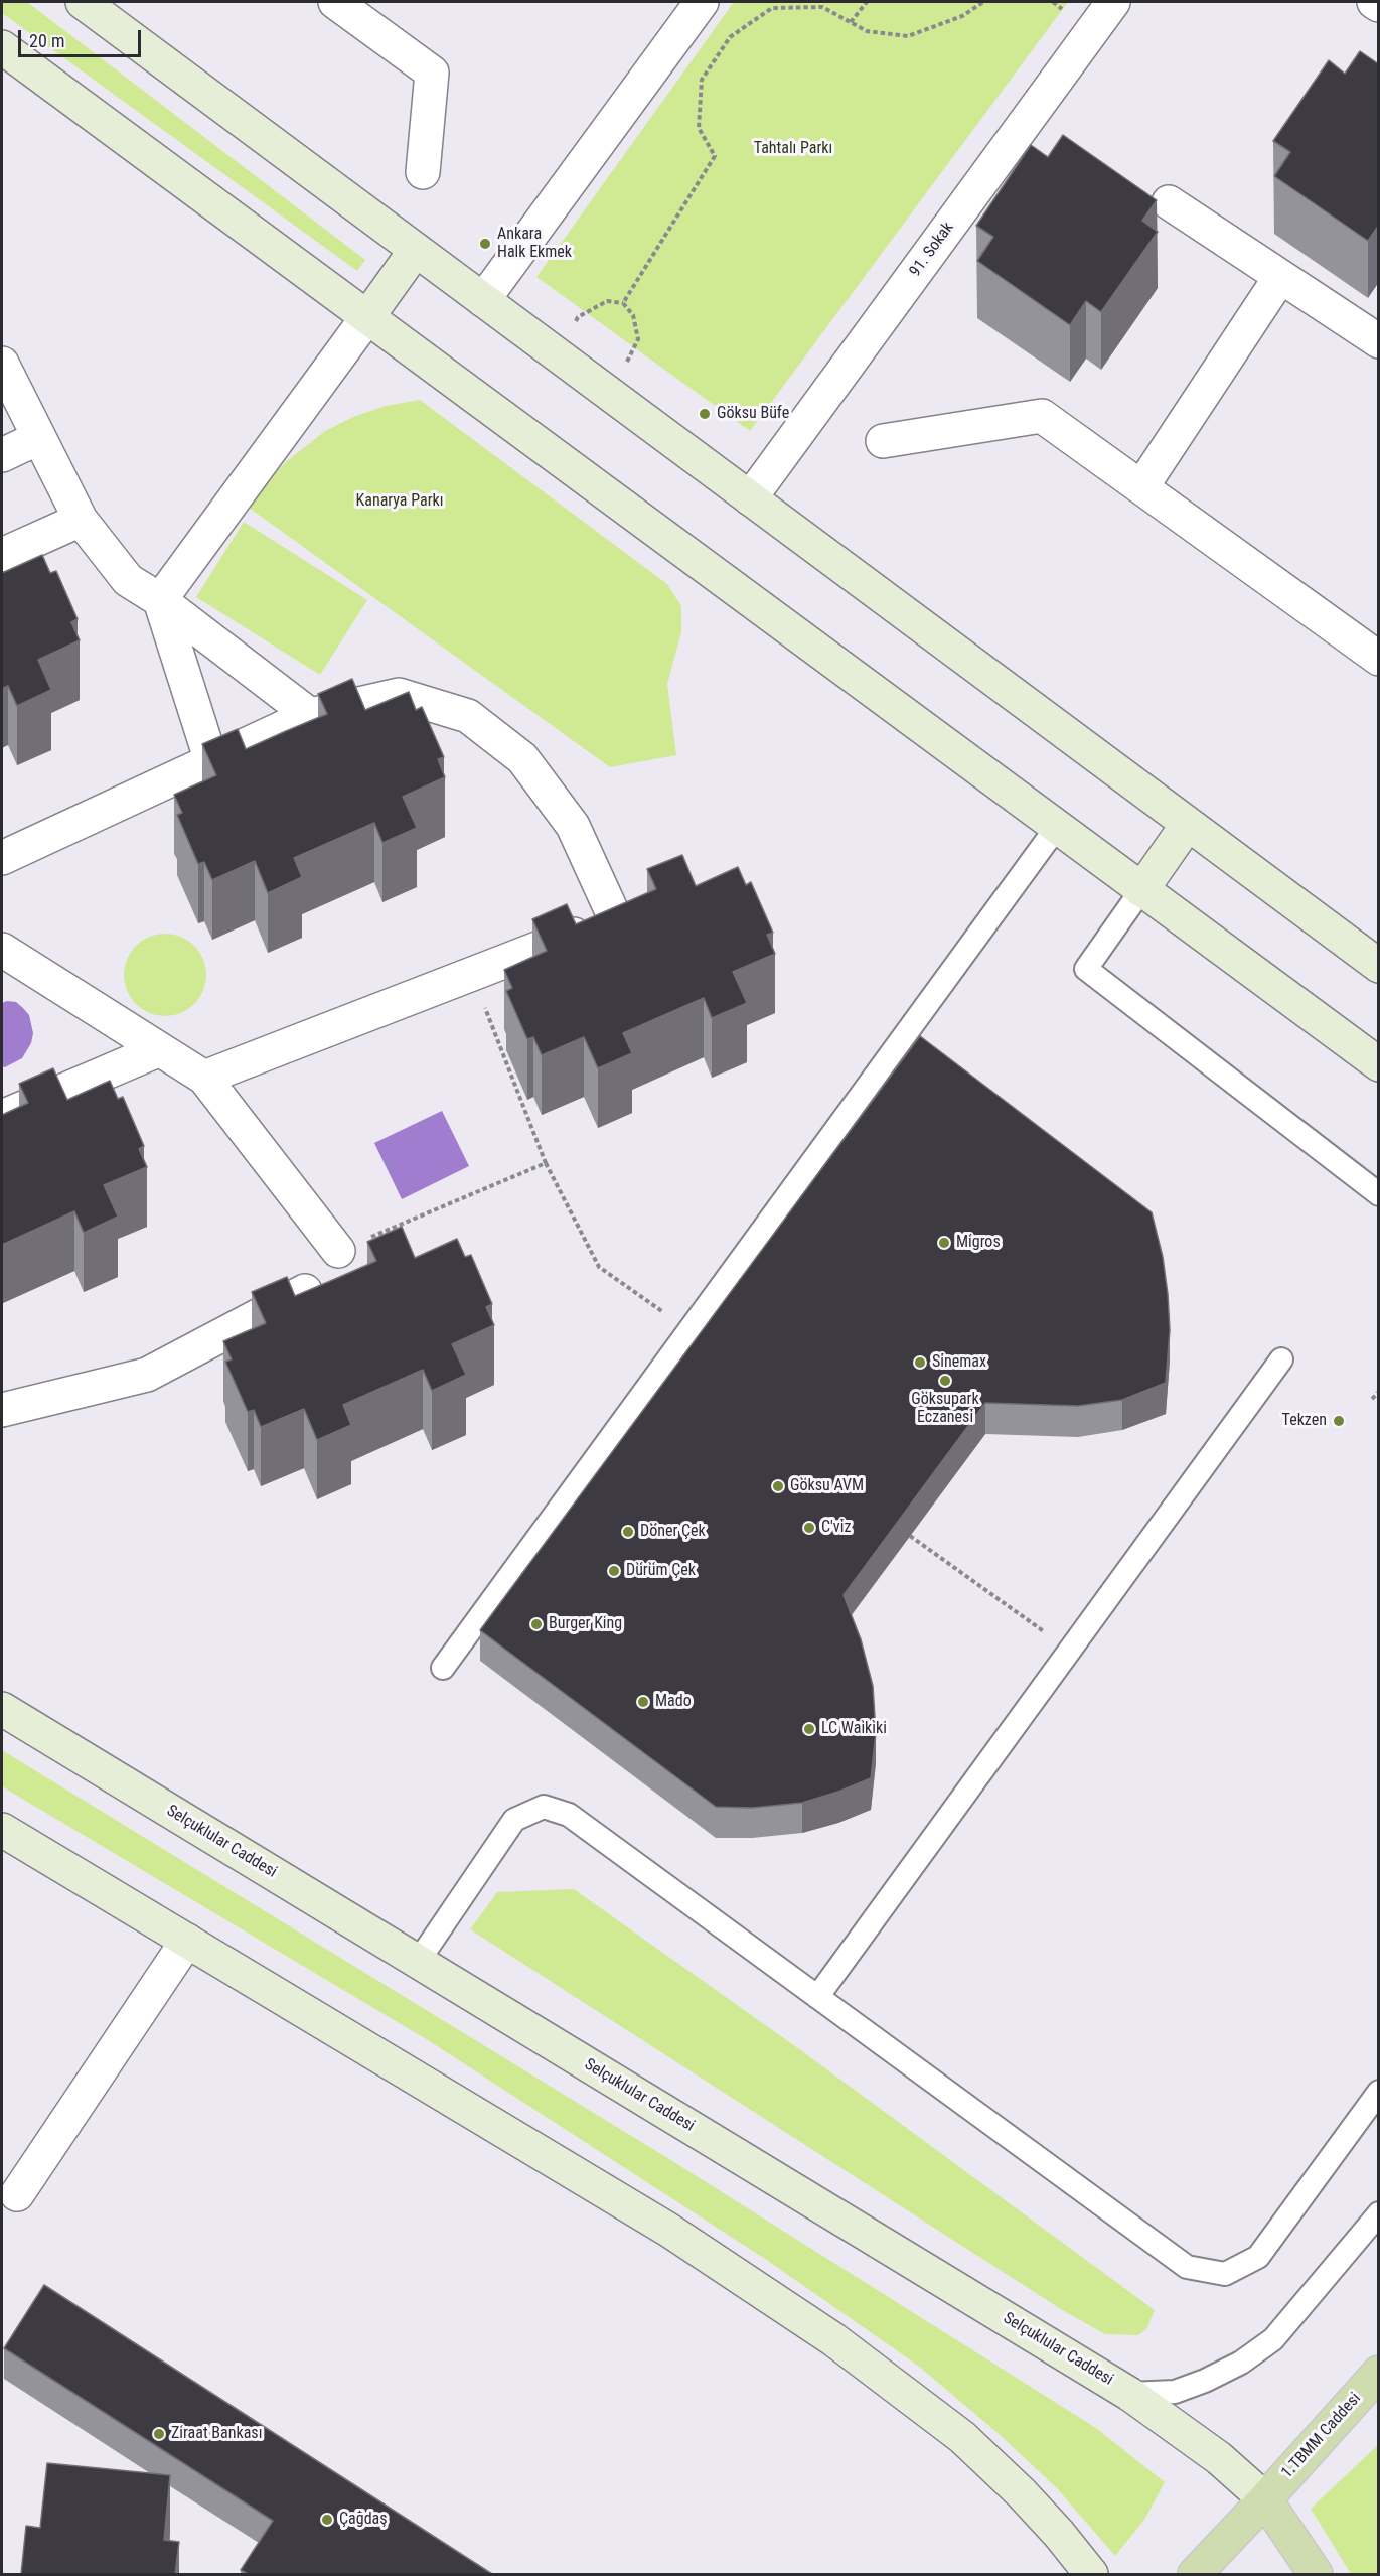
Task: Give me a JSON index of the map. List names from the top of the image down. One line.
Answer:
{"streets":{"main road":["1.TBMM Caddesi"],"street":["91. Sokak","Selçuklular Caddesi"]},"crossings":[["Selçuklular Caddesi","1.TBMM Caddesi"]],"parks":["Tahtalı Parkı","Kanarya Parkı"],"places":["Ankara Halk Ekmek","Göksu Büfe","Migros","Sinemax","Göksupark Eczanesi","Tekzen","Göksu AVM","C'viz","Döner Çek","Dürüm Çek","Burger King","Mado","LC Waikiki","Ziraat Bankası","Çağdaş"],"scale_bar":"20 m"}
